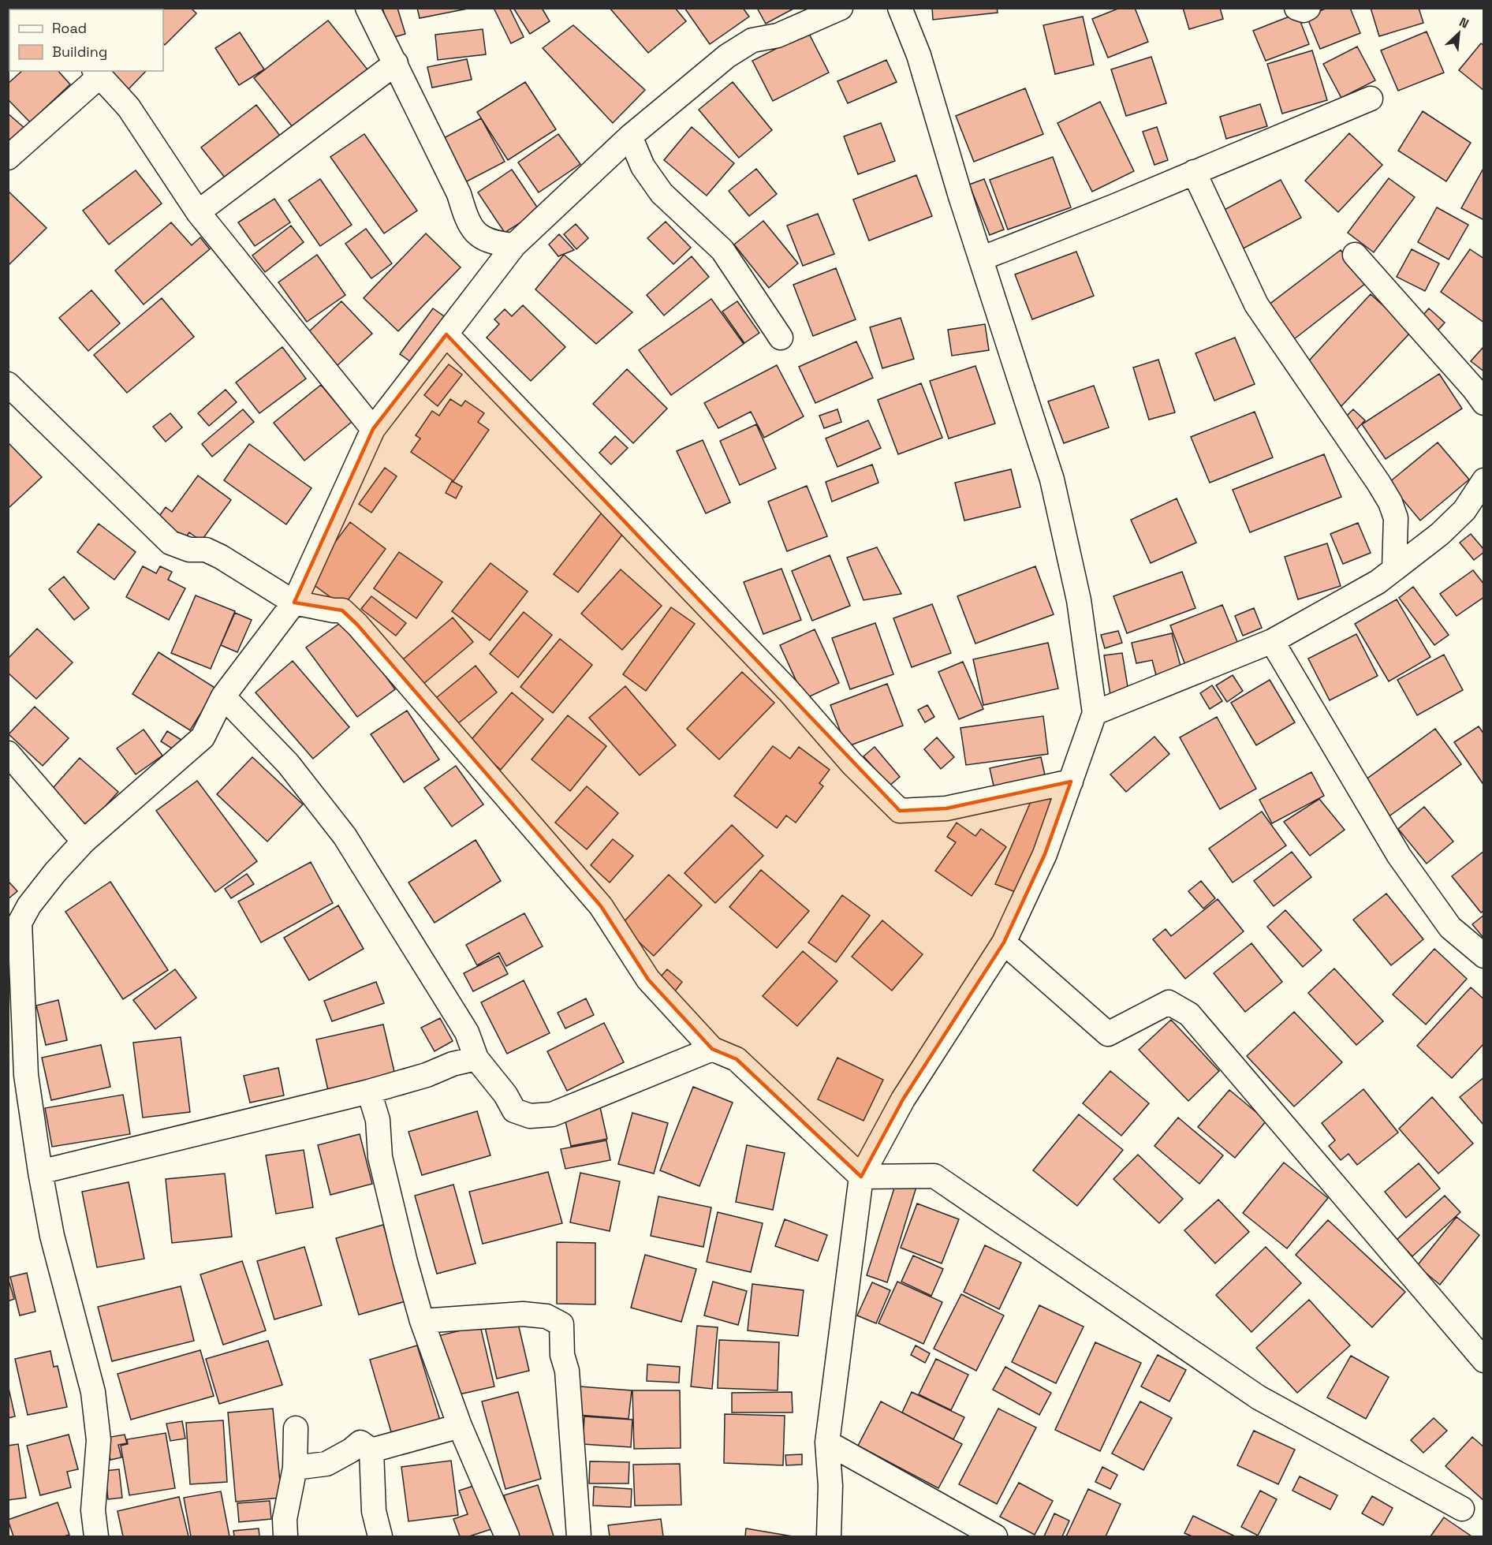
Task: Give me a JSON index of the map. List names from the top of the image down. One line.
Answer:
{"legend":["Road","Building"],"north":"top right"}
